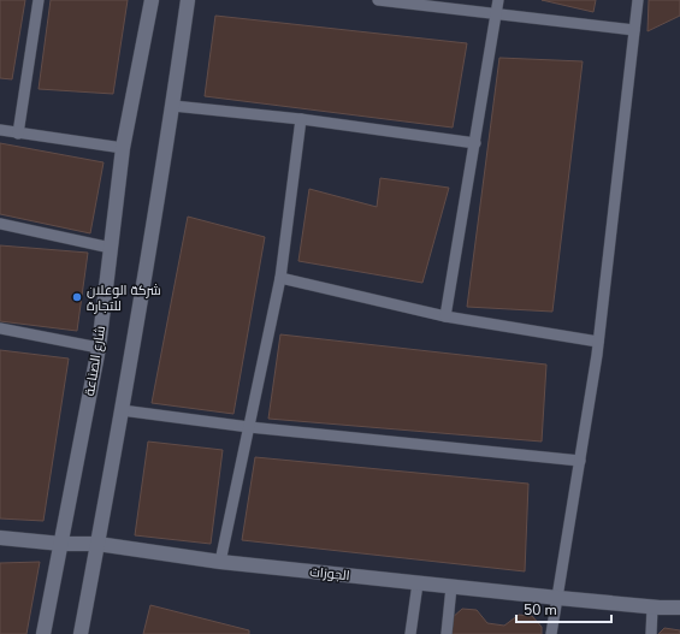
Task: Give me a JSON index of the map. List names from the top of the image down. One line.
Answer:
{"streets":{"street":["شارع الصناعة","الجوزات"]},"crossings":[["شارع الصناعة","الجوزات"]],"places":["شركة الوعلان للتجارة"],"scale_bar":"50 m"}
